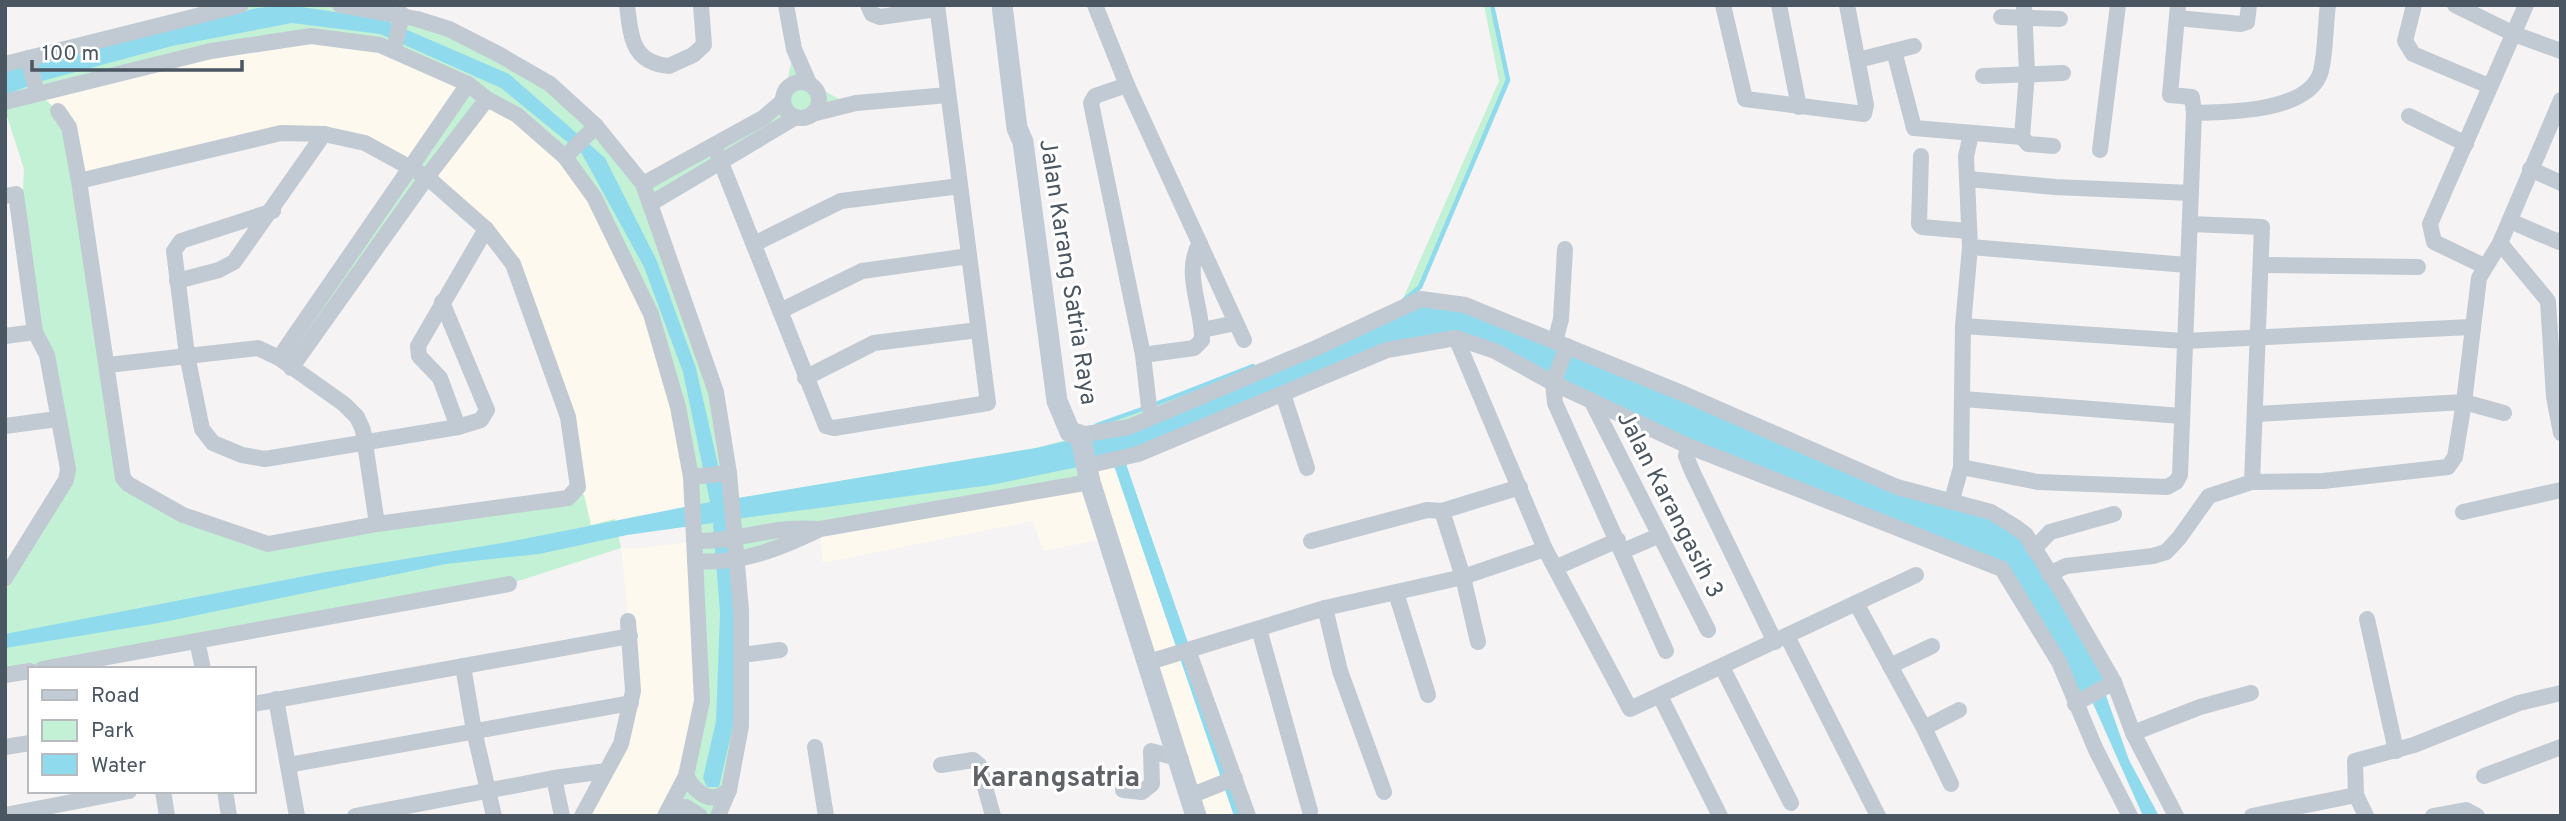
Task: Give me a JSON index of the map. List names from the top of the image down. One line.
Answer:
{"streets":{"street":["Jalan Karang Satria Raya","Jalan Karangasih 3"]},"districts":["Karangsatria"],"legend":["Road","Park","Water"],"scale_bar":"100 m"}
